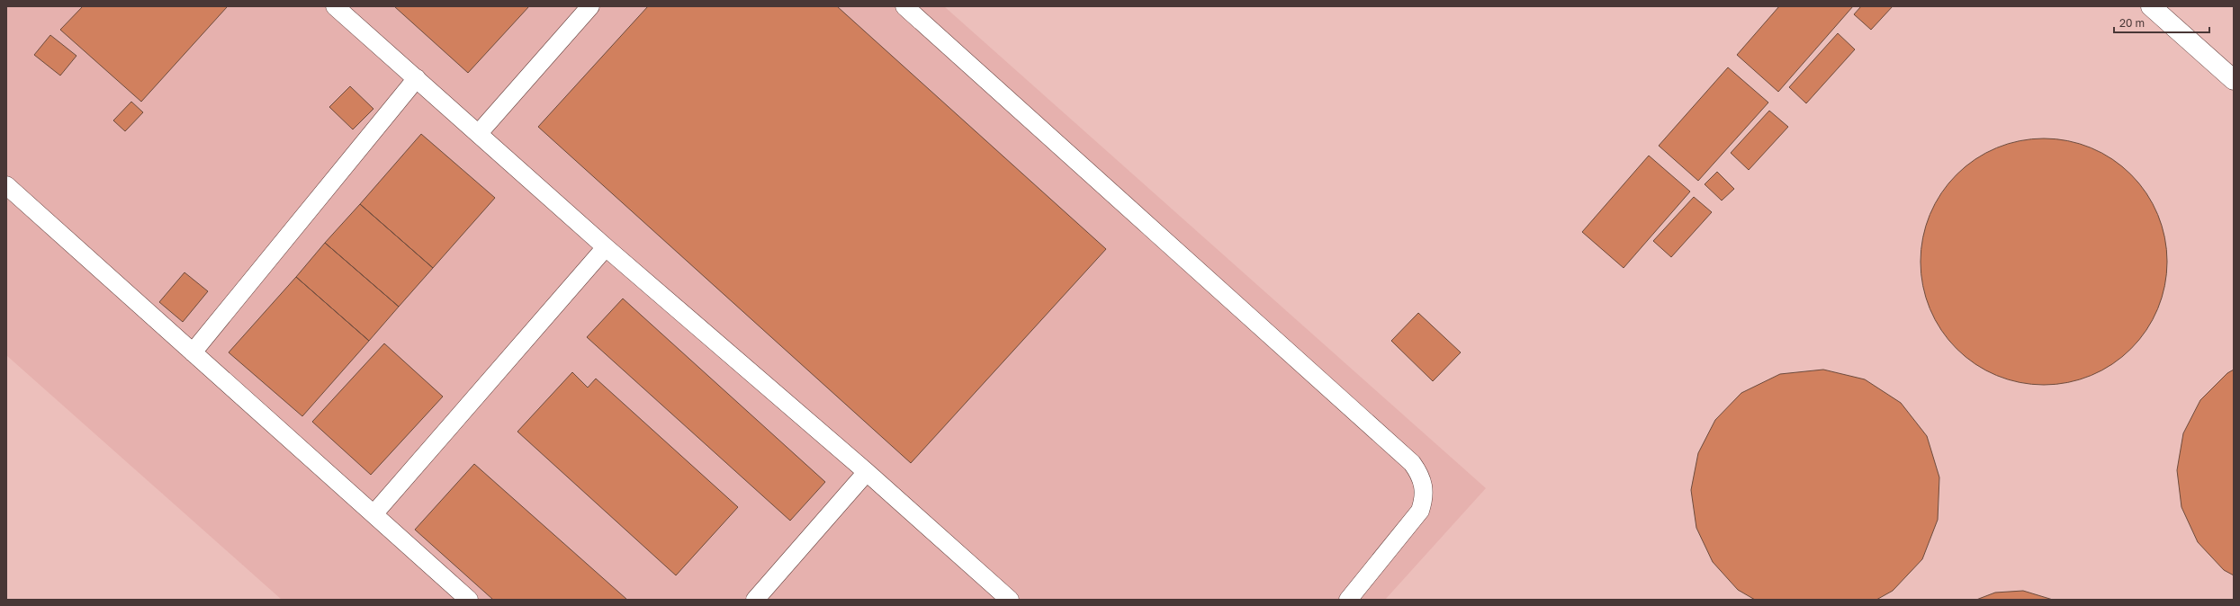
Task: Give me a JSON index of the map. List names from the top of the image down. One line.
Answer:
{"scale_bar":"20 m"}
